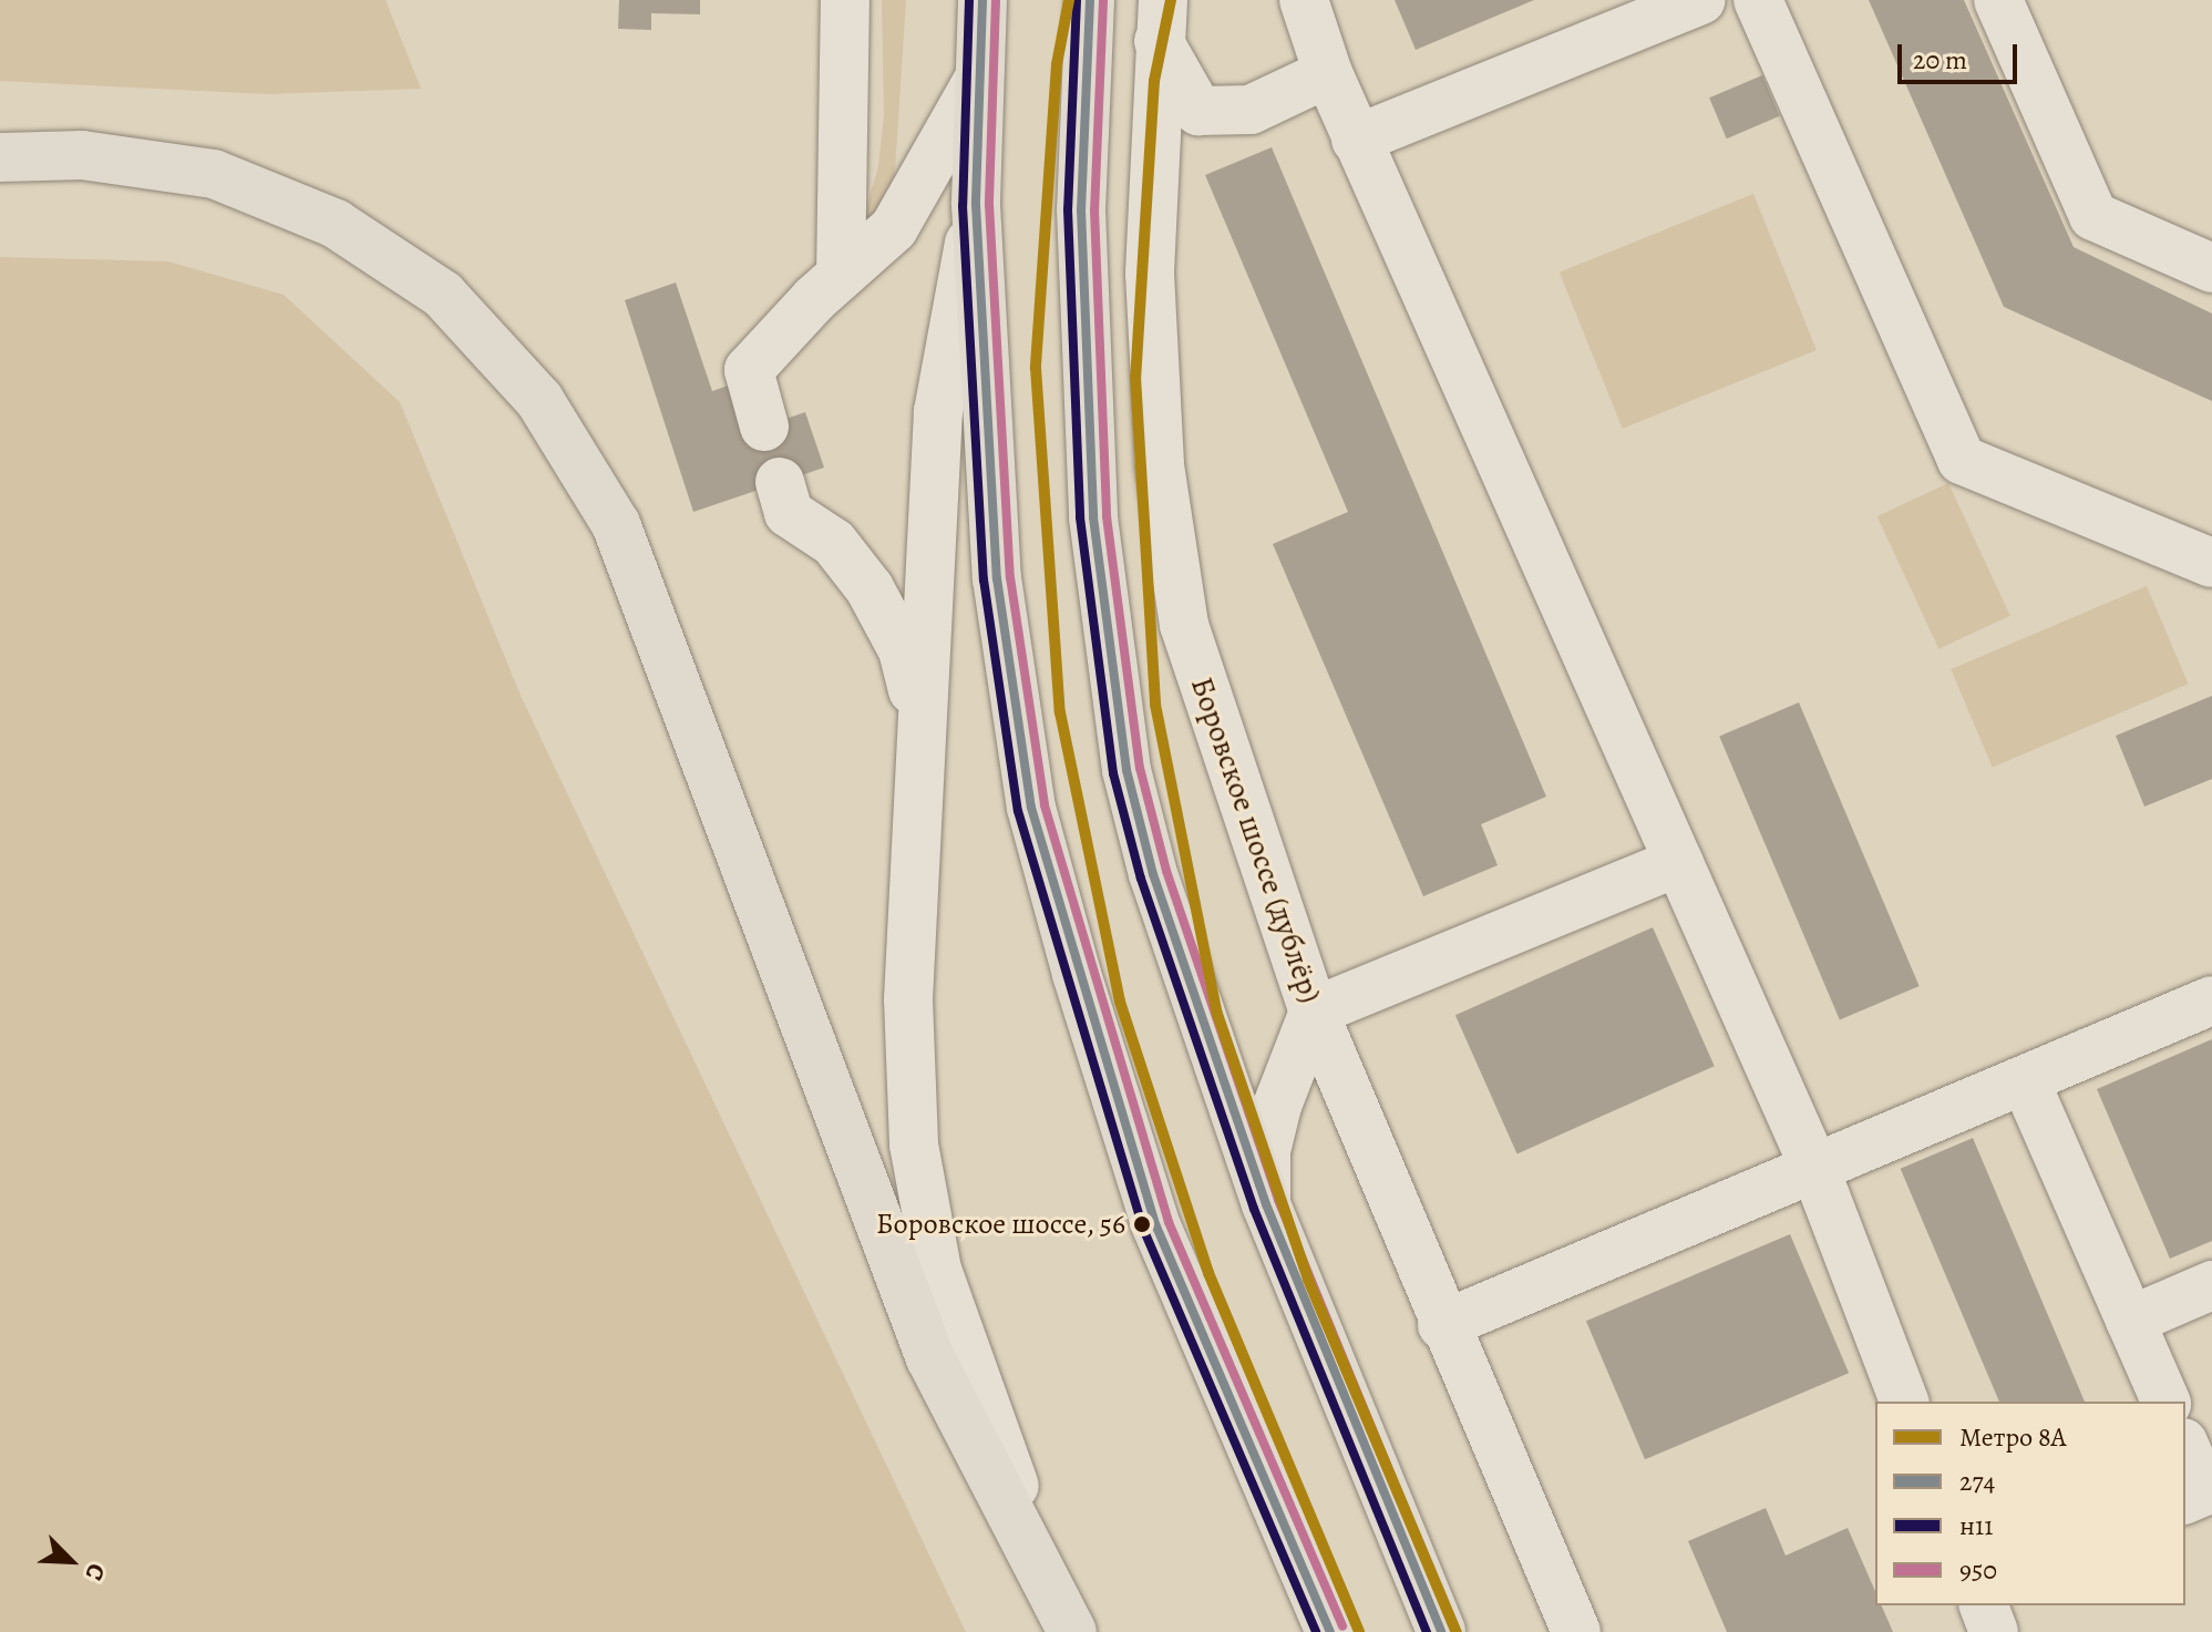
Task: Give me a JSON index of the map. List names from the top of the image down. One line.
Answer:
{"streets":{"street":["Боровское шоссе (дублёр)"]},"places":["Боровское шоссе, 56"],"lines":["metro line 8А","transit line 274","transit line н11","transit line 950"],"legend":["Метро 8А","274","н11","950"],"scale_bar":"20 m","north":"bottom right"}
